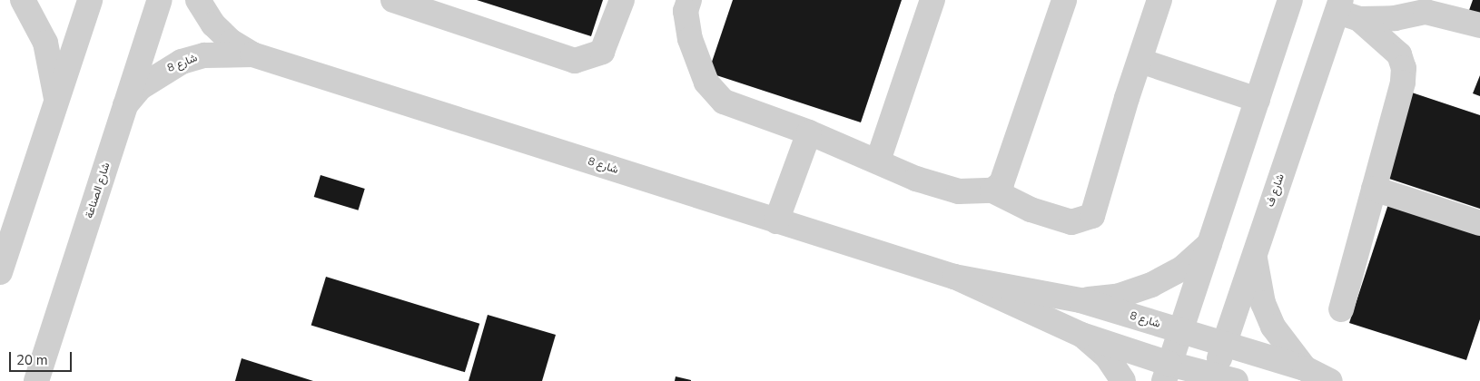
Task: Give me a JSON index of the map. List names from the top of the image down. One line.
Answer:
{"streets":{"street":["شارع 8","شارع الصناعة","شارع ف"]},"crossings":[["شارع 8","شارع الصناعة"],["شارع 8","شارع ف"]],"scale_bar":"20 m"}
